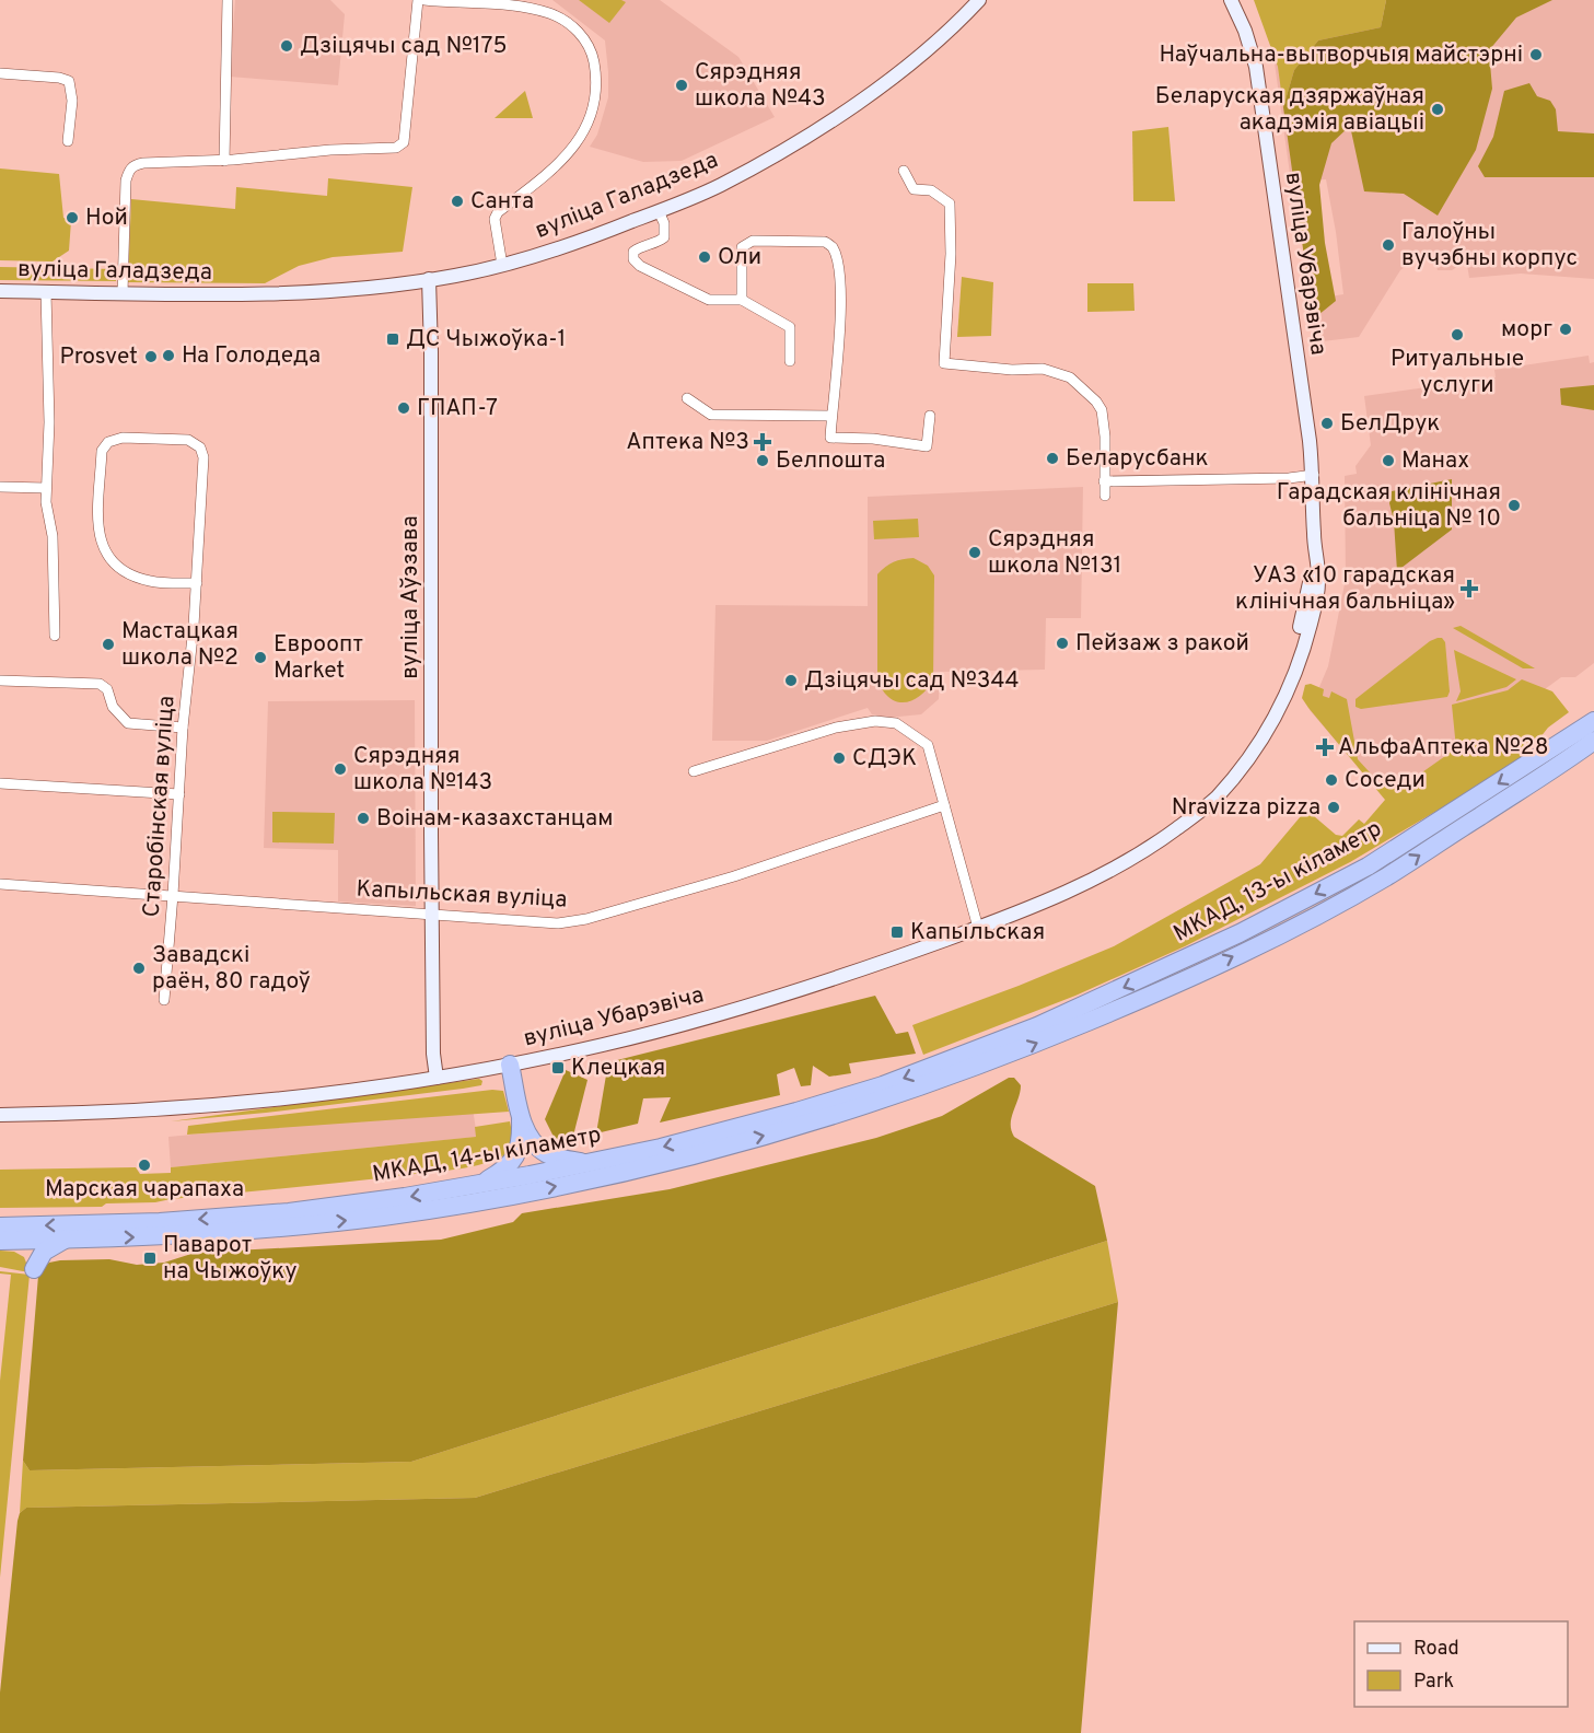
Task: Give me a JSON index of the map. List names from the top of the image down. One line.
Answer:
{"streets":{"highway":["МКАД, 13-ы кіламетр","МКАД, 14-ы кіламетр"],"main road":["вуліца Галадзеда","вуліца Убарэвіча","вуліца Аўэзава"],"street":["Старобінская вуліца","Капыльская вуліца"]},"crossings":[["вуліца Галадзеда","вуліца Аўэзава"],["вуліца Убарэвіча","вуліца Аўэзава"],["вуліца Аўэзава","Капыльская вуліца"],["Старобінская вуліца","Капыльская вуліца"],["МКАД, 13-ы кіламетр","МКАД, 14-ы кіламетр"]],"places":{"other":["Дзіцячы сад №175","Наўчальна-вытворчыя майстэрні","Сярэдняя школа №43","Беларуская дзяржаўная акадэмія авіацыі","Санта","Ной","Галоўны вучэбны корпус","Оли","морг","Ритуальные услуги","На Голодеда","Prosvet","ГПАП-7","БелДрук","Беларусбанк","Белпошта","Манах","Гарадская клінічная бальніца № 10","Сярэдняя школа №131","Пейзаж з ракой","Мастацкая школа №2","Евроопт Market","Дзіцячы сад №344","СДЭК","Сярэдняя школа №143","Соседи","Nravizza pizza","Воінам-казахстанцам","Завадскі раён, 80 гадоў","Марская чарапаха"],"transit":["ДС Чыжоўка-1","Капыльская","Клецкая","Паварот на Чыжоўку"],"health":["Аптека №3","УАЗ «10 гарадская клінічная бальніца»","АльфаАптека №28"]},"legend":["Road","Park"]}
